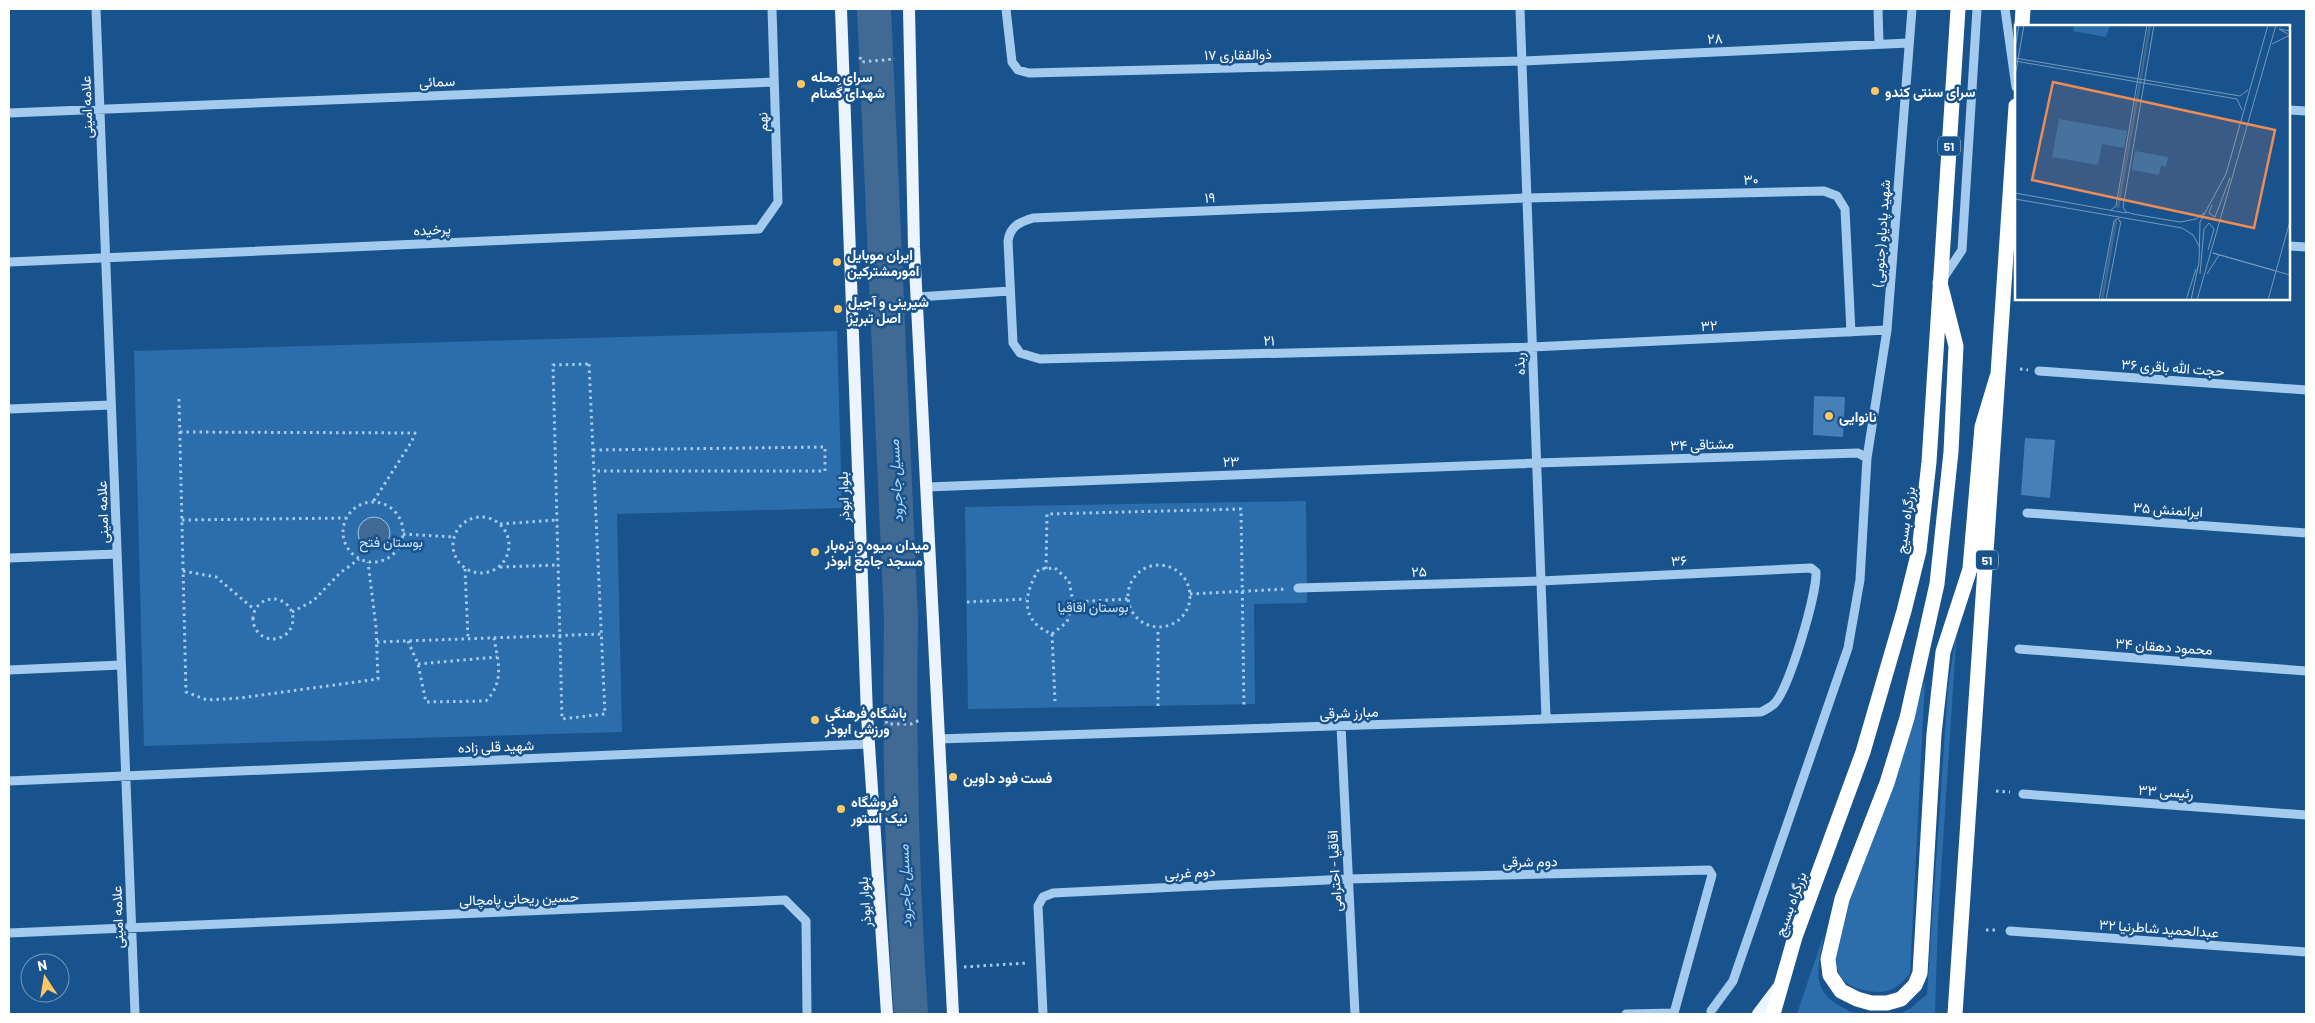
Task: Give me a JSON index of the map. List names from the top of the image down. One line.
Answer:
{"streets":{"highway":["51","بزرگراه بسیج"],"main road":["بلوار ابوذر"],"street":["۲۸","ذوالفقاری ۱۷","سمائی","علامه امینی","نهم","۳۰","۱۹","پرخیده","شهید پادیاو (جنوبی)","۳۲","۲۱","ربذه","حجت الله باقری ۳۶","۳۴ مشتاقی","۲۳","ایرانمنش ۳۵","۳۶","۲۵","محمود دهقان ۳۴","مبارز شرقی","شهید قلی زاده","رئیسی ۳۳","دوم شرقی","اقاقیا - احترامی","دوم غربی","حسین ریحانی پامچالی","عبدالحمید شاطرنیا ۳۲"]},"crossings":[["۲۸","ذوالفقاری ۱۷"],["۲۸","شهید پادیاو (جنوبی)"],["۲۸","ربذه"],["ذوالفقاری ۱۷","ربذه"],["سمائی","علامه امینی"],["سمائی","نهم"],["علامه امینی","پرخیده"],["علامه امینی","شهید قلی زاده"],["علامه امینی","حسین ریحانی پامچالی"],["نهم","پرخیده"],["۳۰","۱۹"],["۳۰","۳۲"],["۳۰","ربذه"],["۱۹","۲۱"],["۱۹","ربذه"],["شهید پادیاو (جنوبی)","۳۲"],["شهید پادیاو (جنوبی)","۳۴ مشتاقی"],["۳۲","۲۱"],["۳۲","ربذه"],["۲۱","ربذه"],["ربذه","۳۴ مشتاقی"],["ربذه","۲۳"],["ربذه","۳۶"],["ربذه","۲۵"],["ربذه","مبارز شرقی"],["۳۴ مشتاقی","۲۳"],["بلوار ابوذر","شهید قلی زاده"],["۳۶","۲۵"],["۳۶","مبارز شرقی"],["مبارز شرقی","اقاقیا - احترامی"],["دوم شرقی","اقاقیا - احترامی"],["دوم شرقی","دوم غربی"],["اقاقیا - احترامی","دوم غربی"]],"water":["مسیل جاجرود"],"parks":["بوستان فتح","بوستان اقاقیا"],"places":["سرای محله شهدای گمنام","سرای سنتی کندو","ایران موبایل امورمشترکین","شیرینی و آجیل اصل تبریز","نانوایی","میدان میوه و تره‌بار مسجد جامع ابوذر","باشگاه فرهنگی ورزشی ابوذر","فست فود داوین","فروشگاه نیک استور"],"north":"top"}
